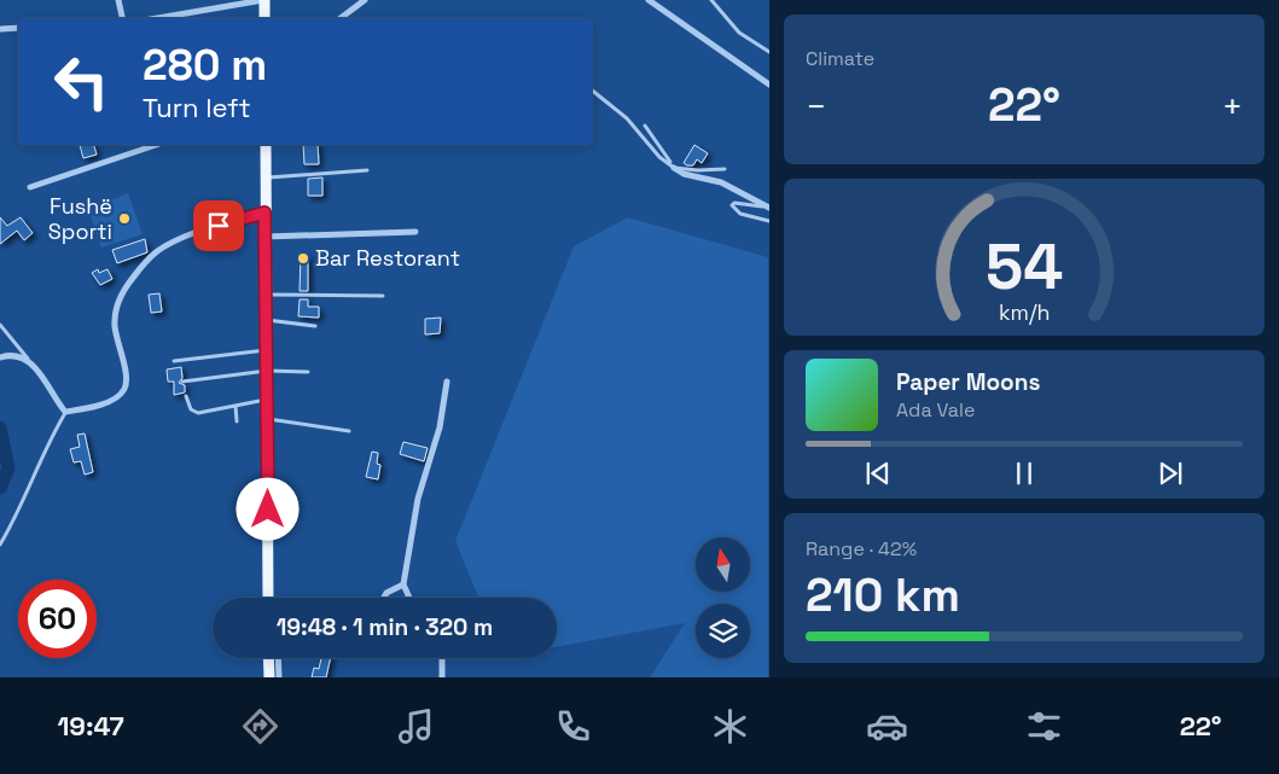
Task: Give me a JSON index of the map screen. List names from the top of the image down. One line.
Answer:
{"places":["Fushë Sporti","Bar Restorant"],"north":"top","page":{"tile":["Climate",["Range · 42%","210 km"]],"turn":["280 m","Turn left"],"heat":["−","22°","+"],"song":["Paper Moons","Ada Vale"],"limit":"60","trip":"19:48 · 1 min · 320 m","tabs":["19:47","22°"],"gauge":["54","km/h"]}}
